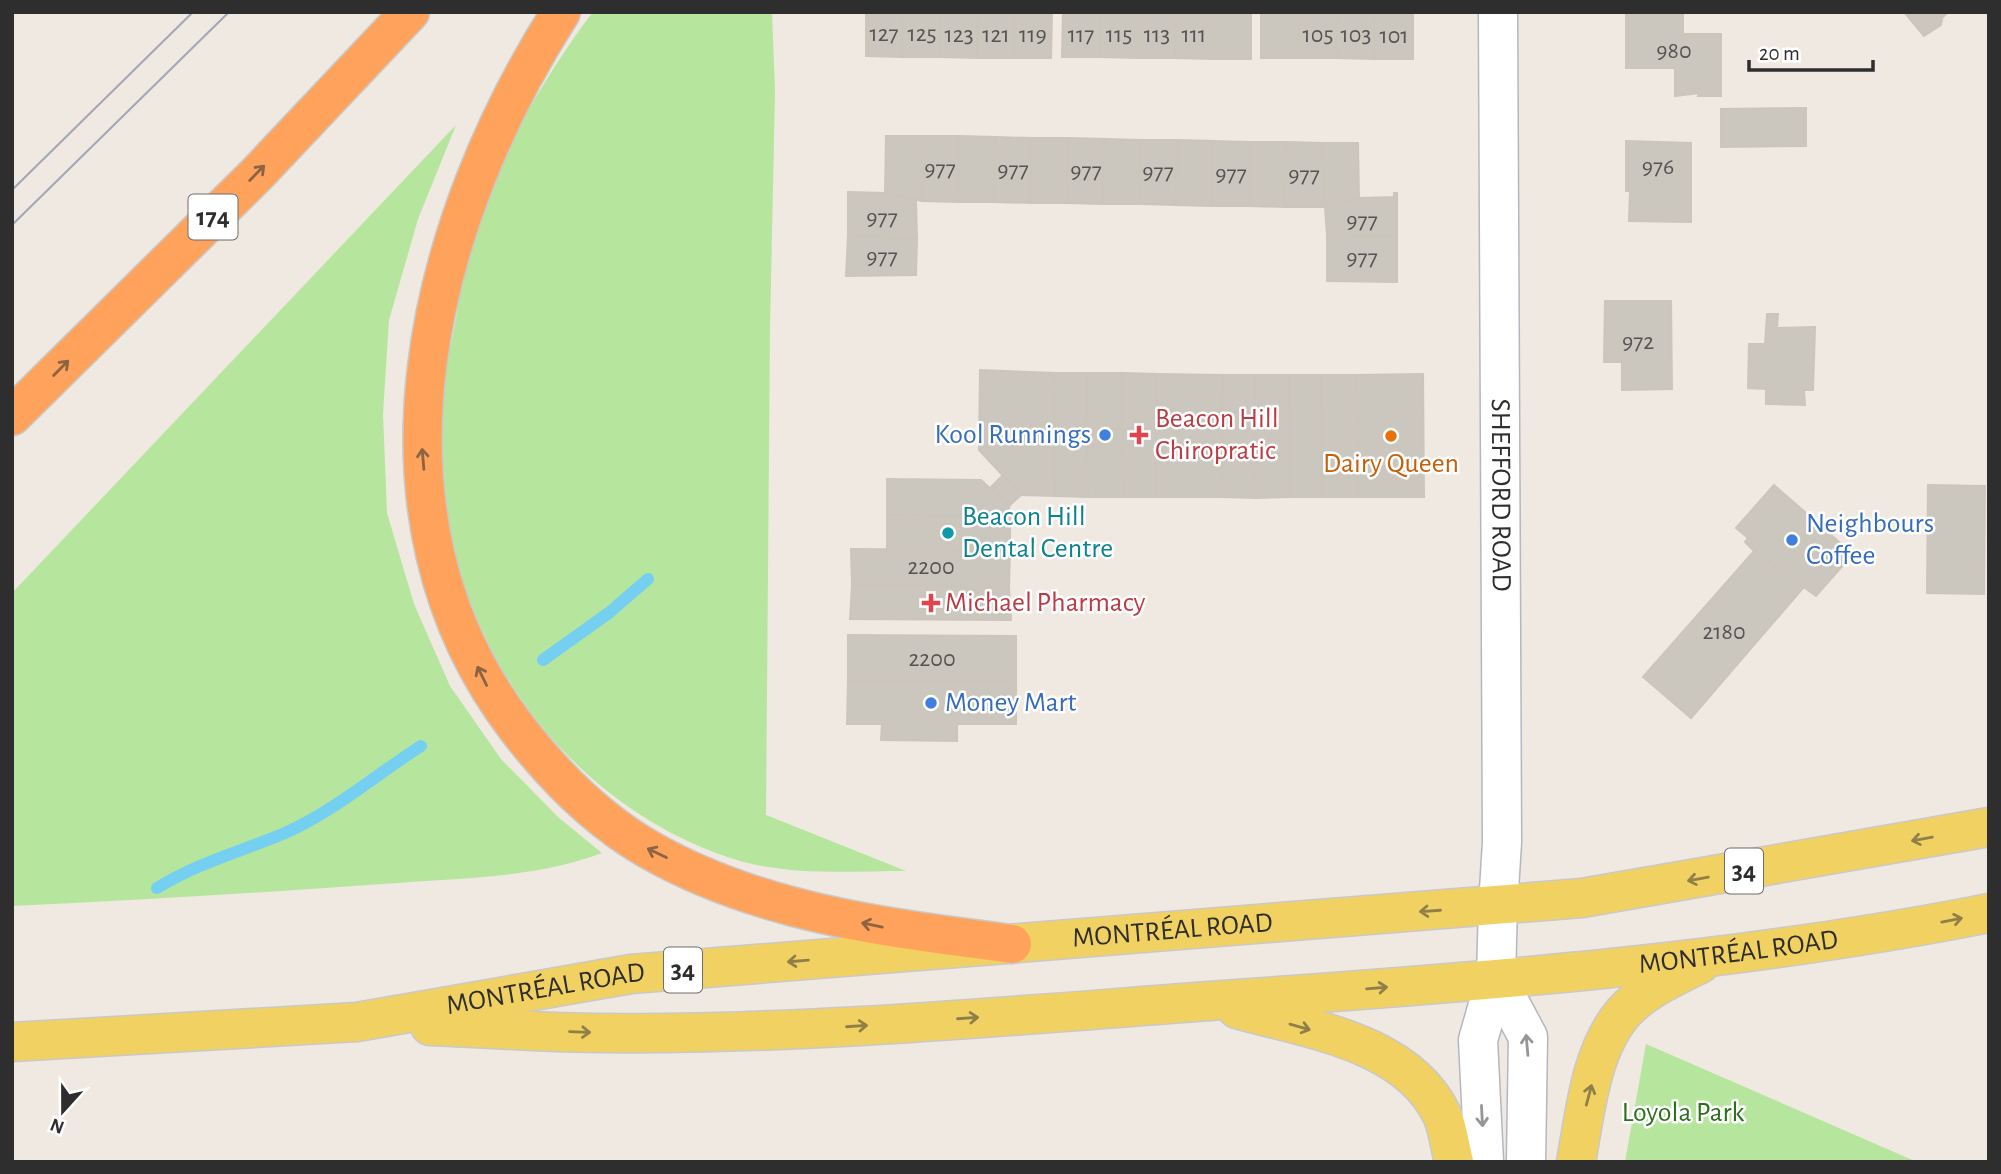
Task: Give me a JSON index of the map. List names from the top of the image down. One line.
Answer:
{"streets":{"highway":["174"],"main road":["34","MONTRÉAL ROAD"],"street":["SHEFFORD ROAD"]},"crossings":[["SHEFFORD ROAD","MONTRÉAL ROAD"]],"parks":["Loyola Park"],"places":{"other":["Kool Runnings","Dairy Queen","Beacon Hill Dental Centre","Neighbours Coffee","Money Mart"],"health":["Beacon Hill Chiropratic","Michael Pharmacy"]},"house_numbers":["127","125","123","121","119","117","115","113","111","105","103","101","980","976","977","977","977","977","977","977","977","977","977","977","972","2200","2180","2200"],"scale_bar":"20 m","north":"bottom"}
